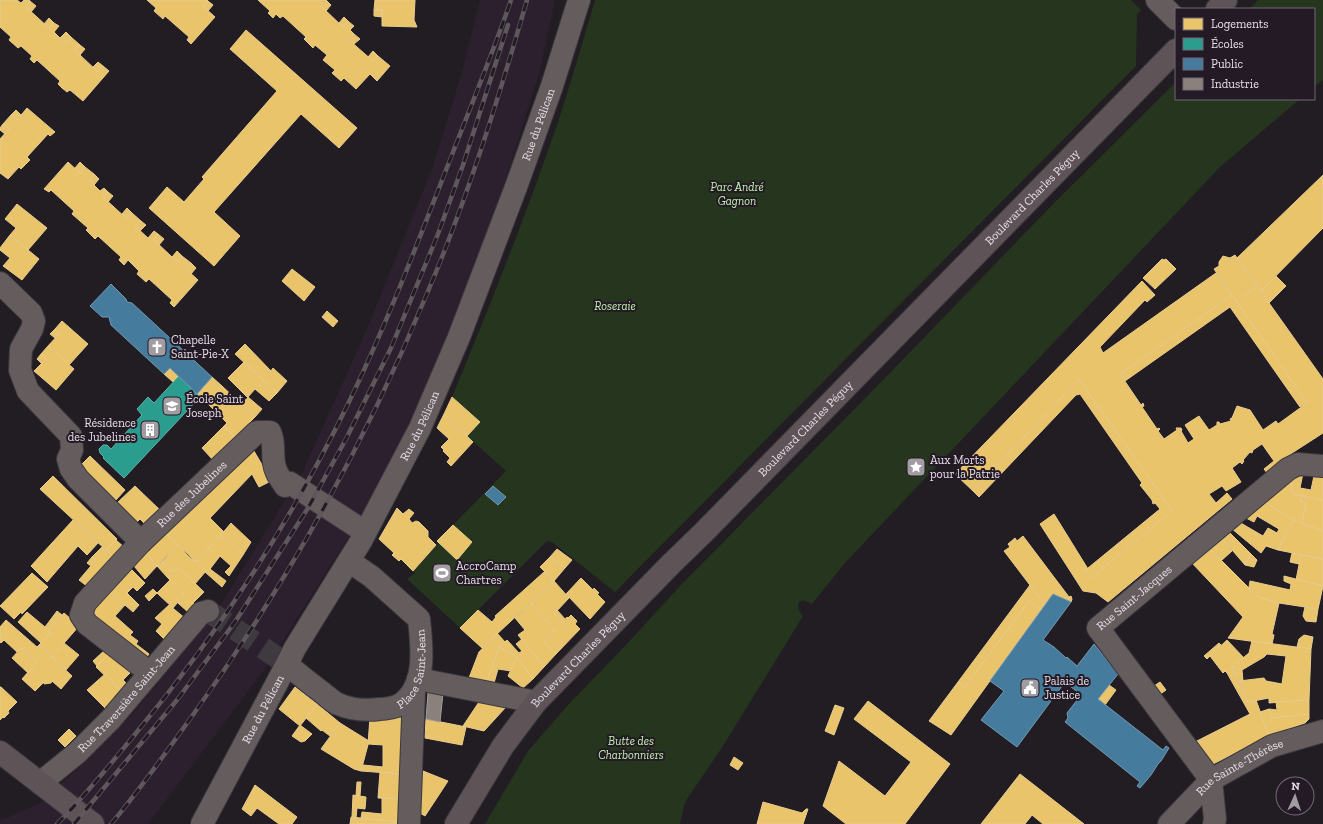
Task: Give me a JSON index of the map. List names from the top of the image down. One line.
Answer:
{"streets":{"main road":["Boulevard Charles Péguy"],"street":["Rue du Pélican","Rue des Jubelines","Rue Saint-Jacques","Place Saint-Jean","Rue Traversière Saint-Jean","Rue Sainte-Thérèse"]},"crossings":[["Rue du Pélican","Rue des Jubelines"],["Rue du Pélican","Place Saint-Jean"],["Rue des Jubelines","Rue Traversière Saint-Jean"],["Rue Saint-Jacques","Rue Sainte-Thérèse"]],"parks":["Parc André Gagnon","Roseraie","Butte des Charbonniers"],"places":{"church":["Chapelle Saint-Pie-X"],"school or university":["École Saint Joseph"],"building":["Résidence des Jubelines"],"place":["Aux Morts pour la Patrie"],"sports":["AccroCamp Chartres"],"public building":["Palais de Justice"]},"legend":["Logements","Écoles","Public","Industrie"],"north":"top"}
